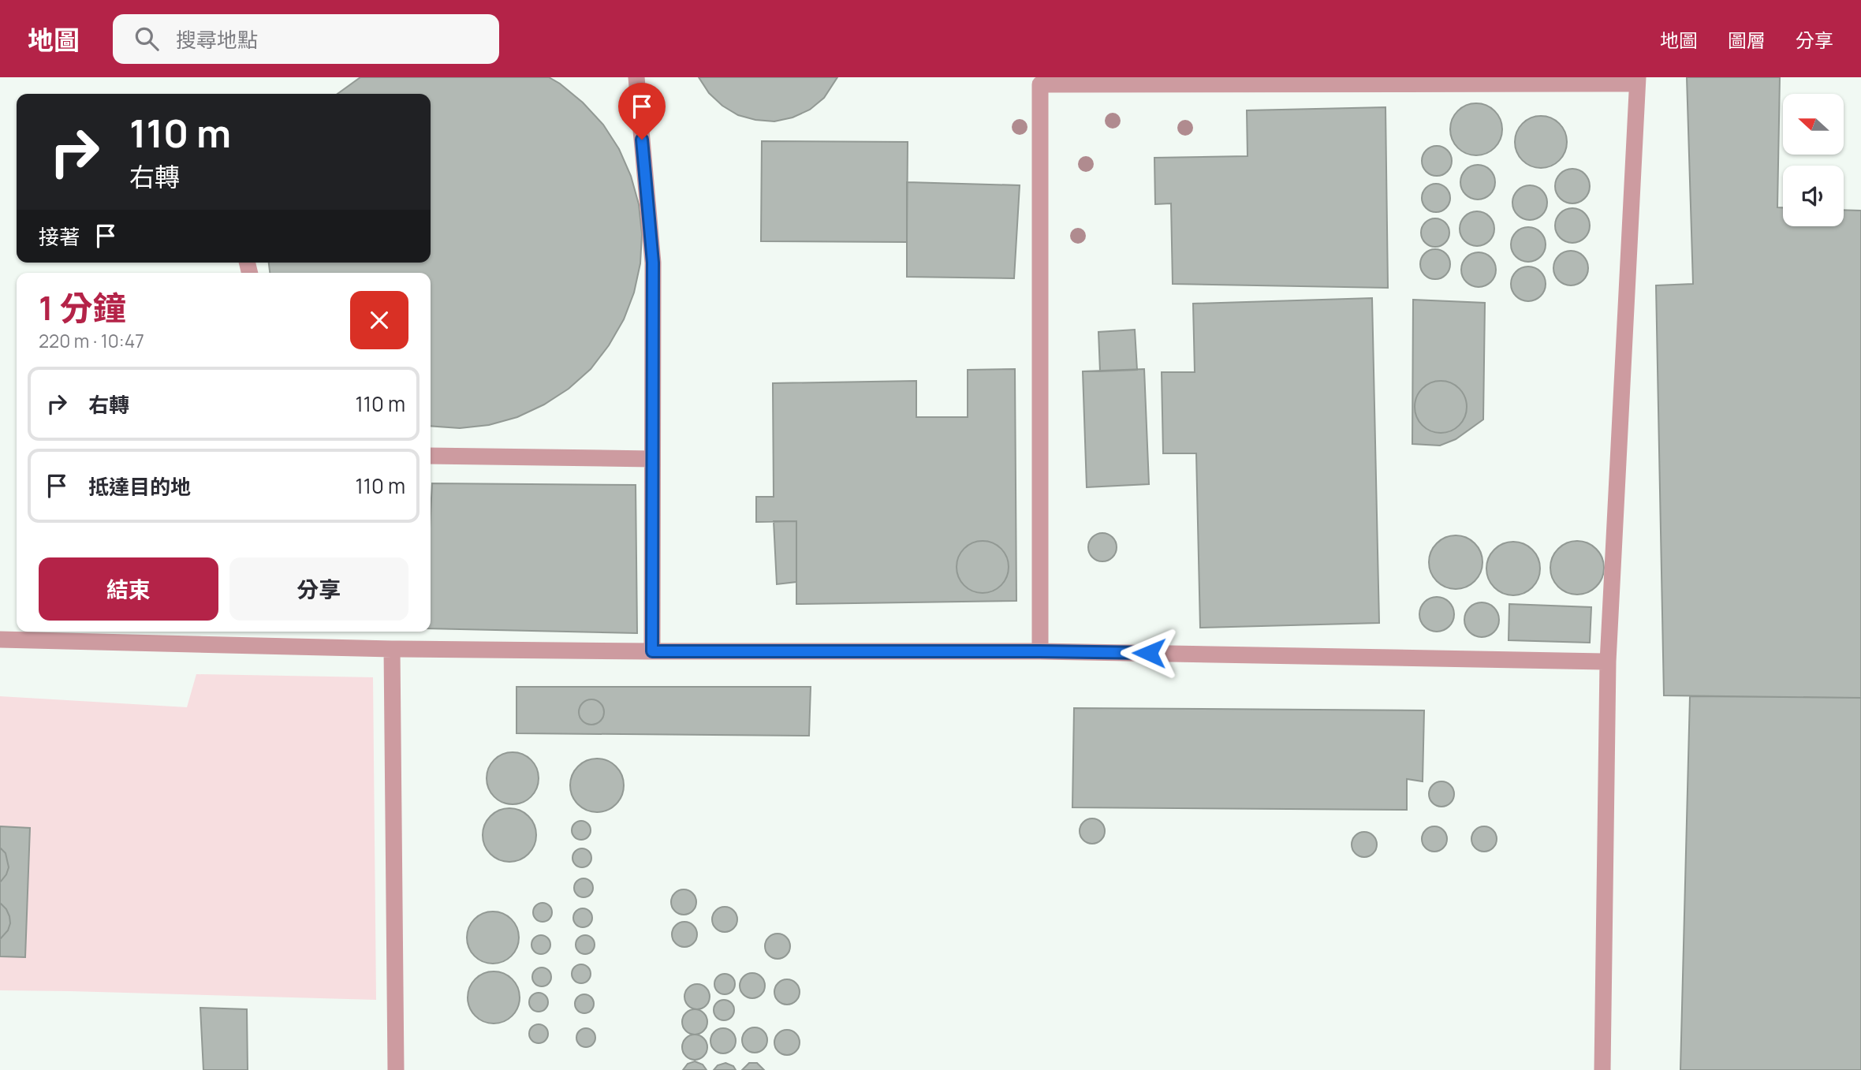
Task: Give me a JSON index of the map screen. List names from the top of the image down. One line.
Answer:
{"north":"left","page":{"header":"地圖","search":"搜尋地點","nav":["地圖","圖層","分享"],"turn":["110 m","右轉"],"then":"接著","heading":["1 分鐘","220 m · 10:47"],"list":[{"name":"右轉","value":"110 m"},{"name":"抵達目的地","value":"110 m"}],"buttons":["結束","分享"]}}
